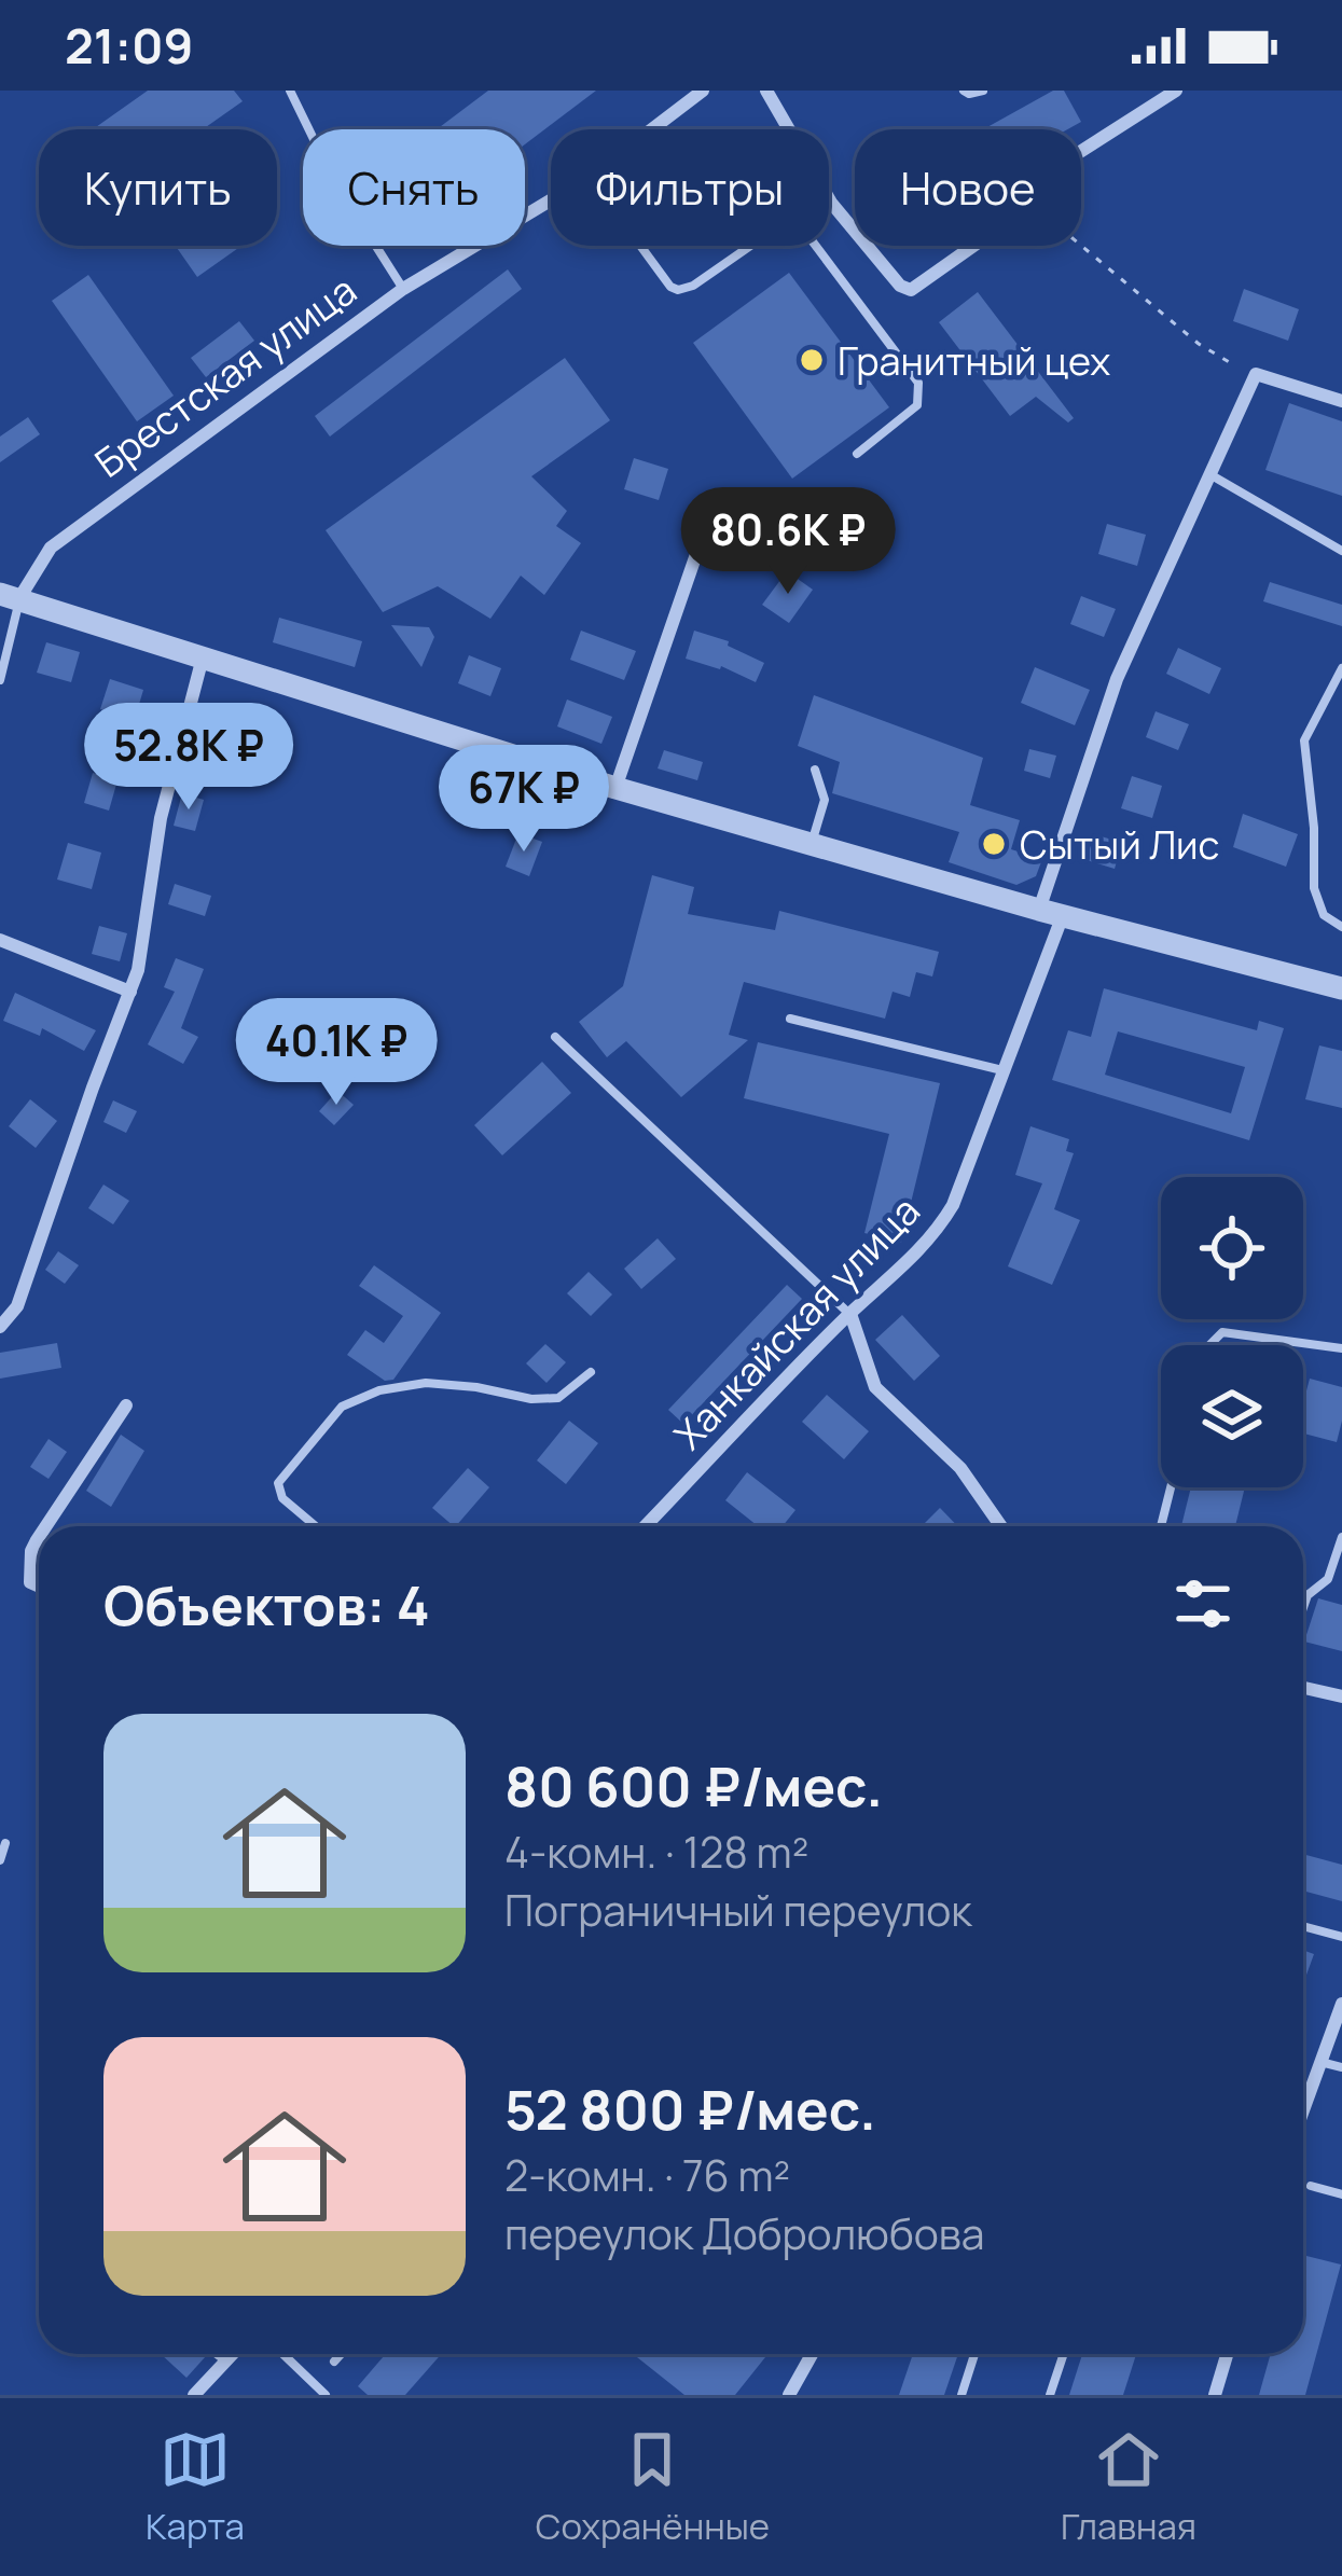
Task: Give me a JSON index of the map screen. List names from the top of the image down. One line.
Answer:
{"streets":{"street":["Брестская улица","Ханкайская улица"]},"places":["Гранитный цех","Сытый Лис"],"page":{"status":"21:09","chip":["Купить","Снять","Фильтры","Новое"],"price":["80.6K ₽","52.8K ₽","67K ₽","40.1K ₽"],"heading":"Объектов: 4","list":[{"name":"80 600 ₽/мес.","note":"4-комн. · 128 m² · Пограничный переулок"},{"name":"52 800 ₽/мес.","note":"2-комн. · 76 m² · переулок Добролюбова"}],"tabs":["Карта","Сохранённые","Главная"]}}
